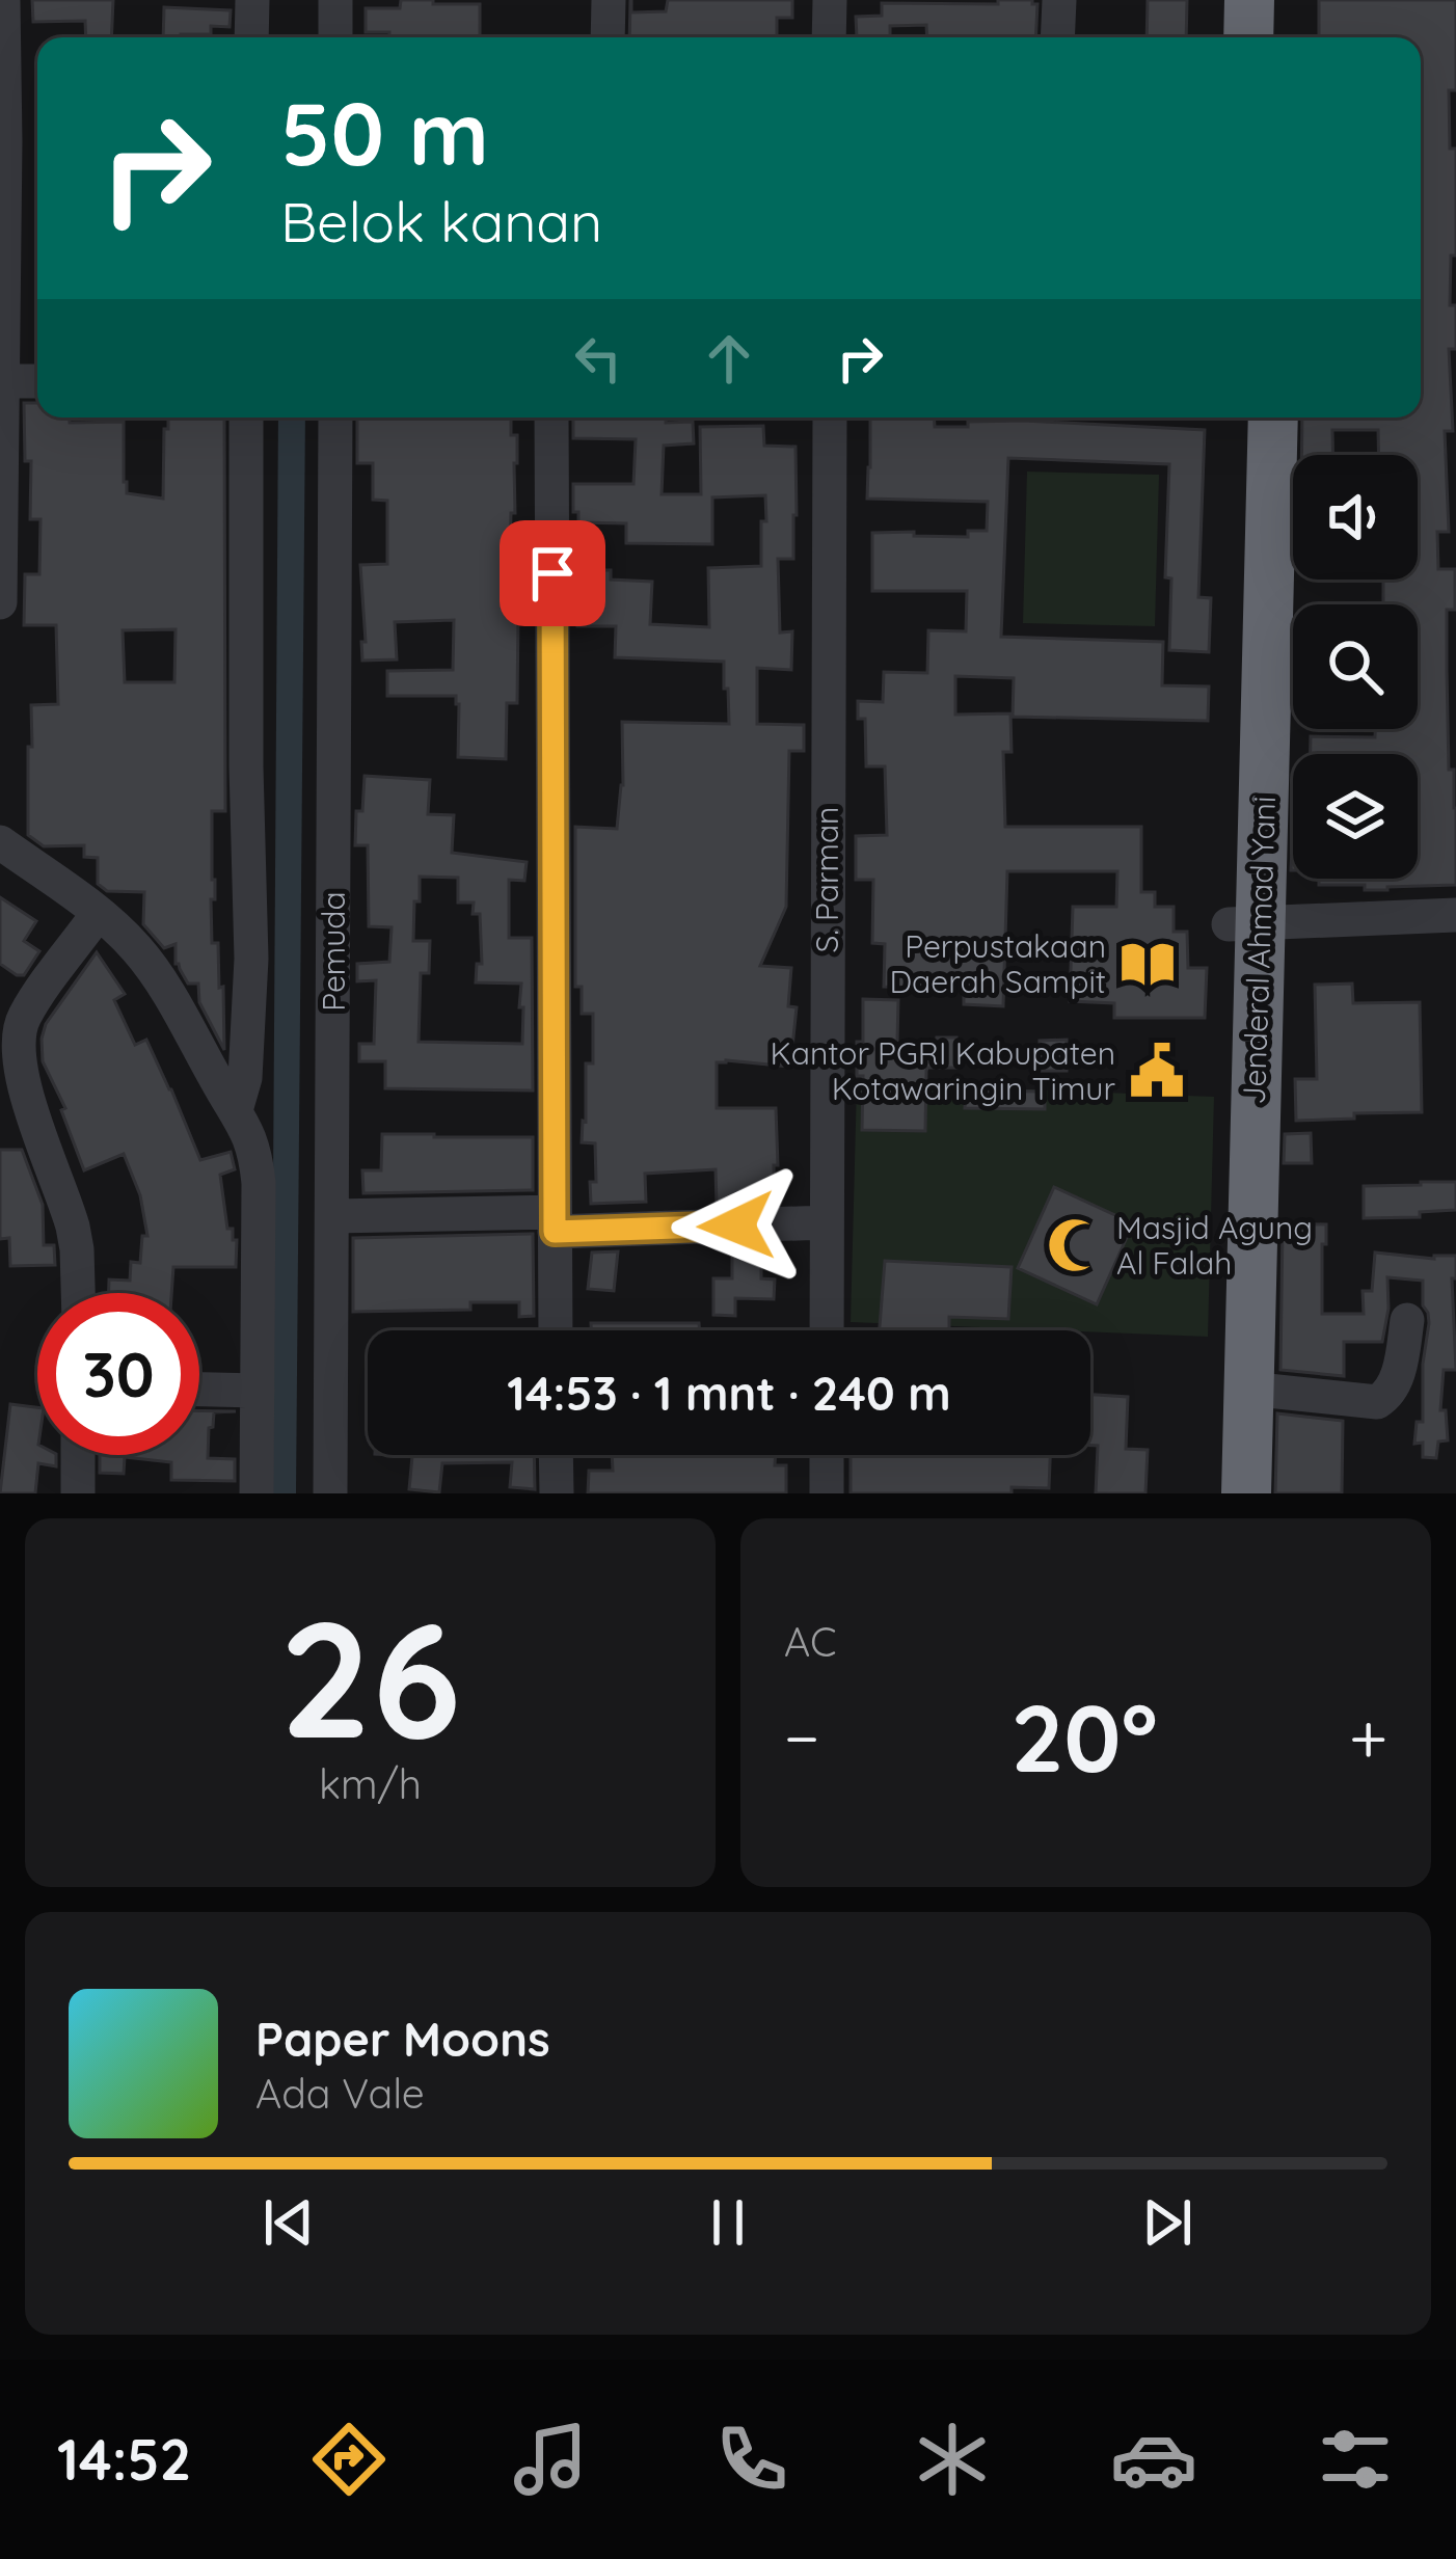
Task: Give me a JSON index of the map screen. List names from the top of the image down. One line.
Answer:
{"streets":{"highway":["Jenderal Ahmad Yani"],"street":["S. Parman","Pemuda"]},"places":{"library":["Perpustakaan Daerah Sampit"],"public building":["Kantor PGRI Kabupaten Kotawaringin Timur"],"mosque":["Masjid Agung Al Falah"]},"page":{"turn":["50 m","Belok kanan"],"limit":"30","trip":"14:53 · 1 mnt · 240 m","tile":[["26","km/h"],"AC"],"heat":["−","20°","+"],"song":["Paper Moons","Ada Vale"],"tabs":"14:52"}}
